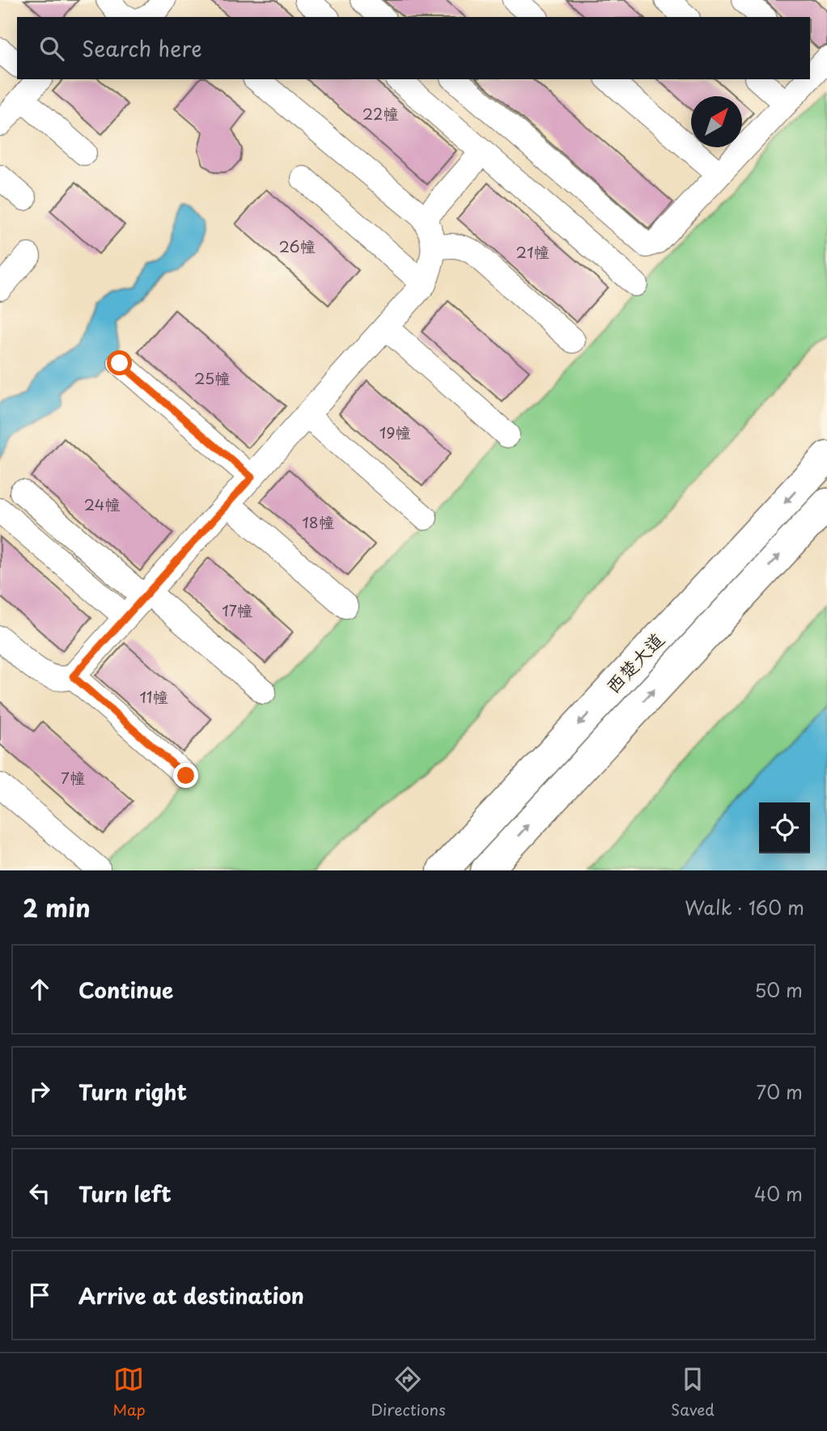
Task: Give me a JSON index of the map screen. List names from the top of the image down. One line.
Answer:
{"streets":{"highway":["西楚大道"]},"house_numbers":["22幢","26幢","21幢","25幢","19幢","24幢","18幢","17幢","11幢","7幢"],"north":"top right","page":{"search":"Search here","heading":["2 min","Walk · 160 m"],"list":[["Continue","50 m"],["Turn right","70 m"],["Turn left","40 m"],"Arrive at destination"],"nav":["Map","Directions","Saved"]}}
